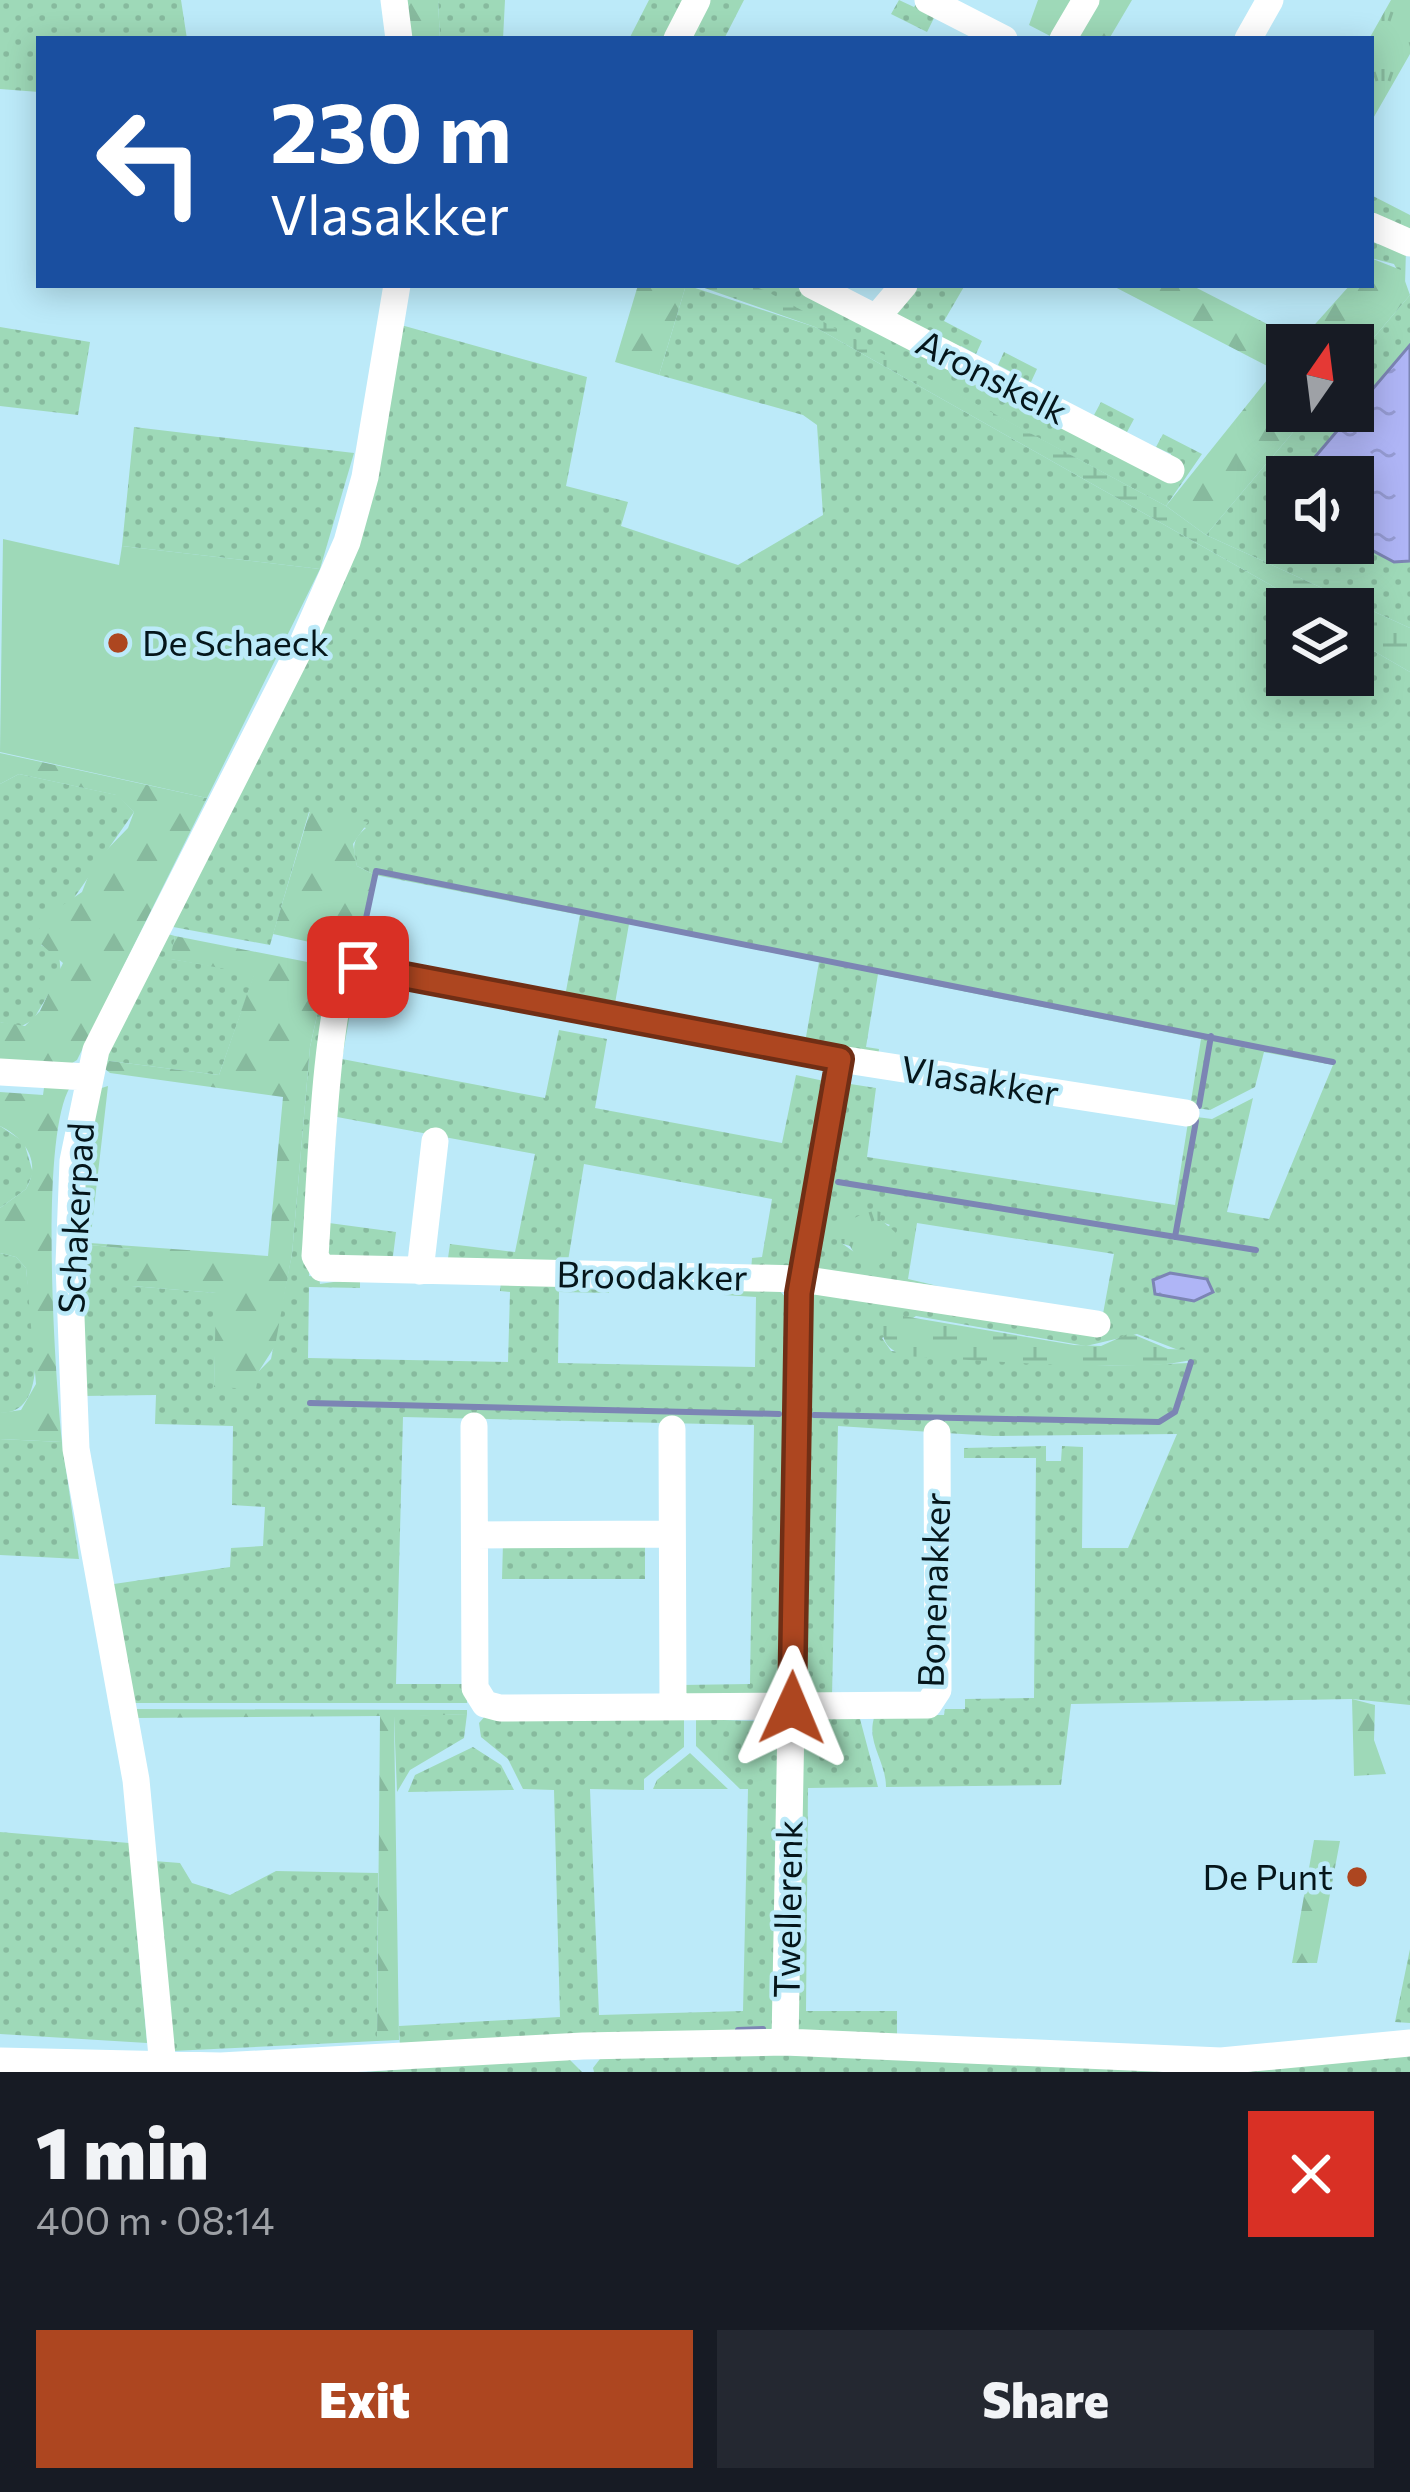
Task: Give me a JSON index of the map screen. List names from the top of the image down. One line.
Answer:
{"streets":{"street":["Aronskelk","Vlasakker","Schakerpad","Broodakker","Bonenakker","Twellerenk"]},"crossings":[["Vlasakker","Broodakker"],["Vlasakker","Twellerenk"],["Broodakker","Twellerenk"],["Bonenakker","Twellerenk"]],"places":["De Schaeck","De Punt"],"north":"top","page":{"turn":["230 m","Vlasakker"],"heading":["1 min","400 m · 08:14"],"buttons":["Exit","Share"]}}
